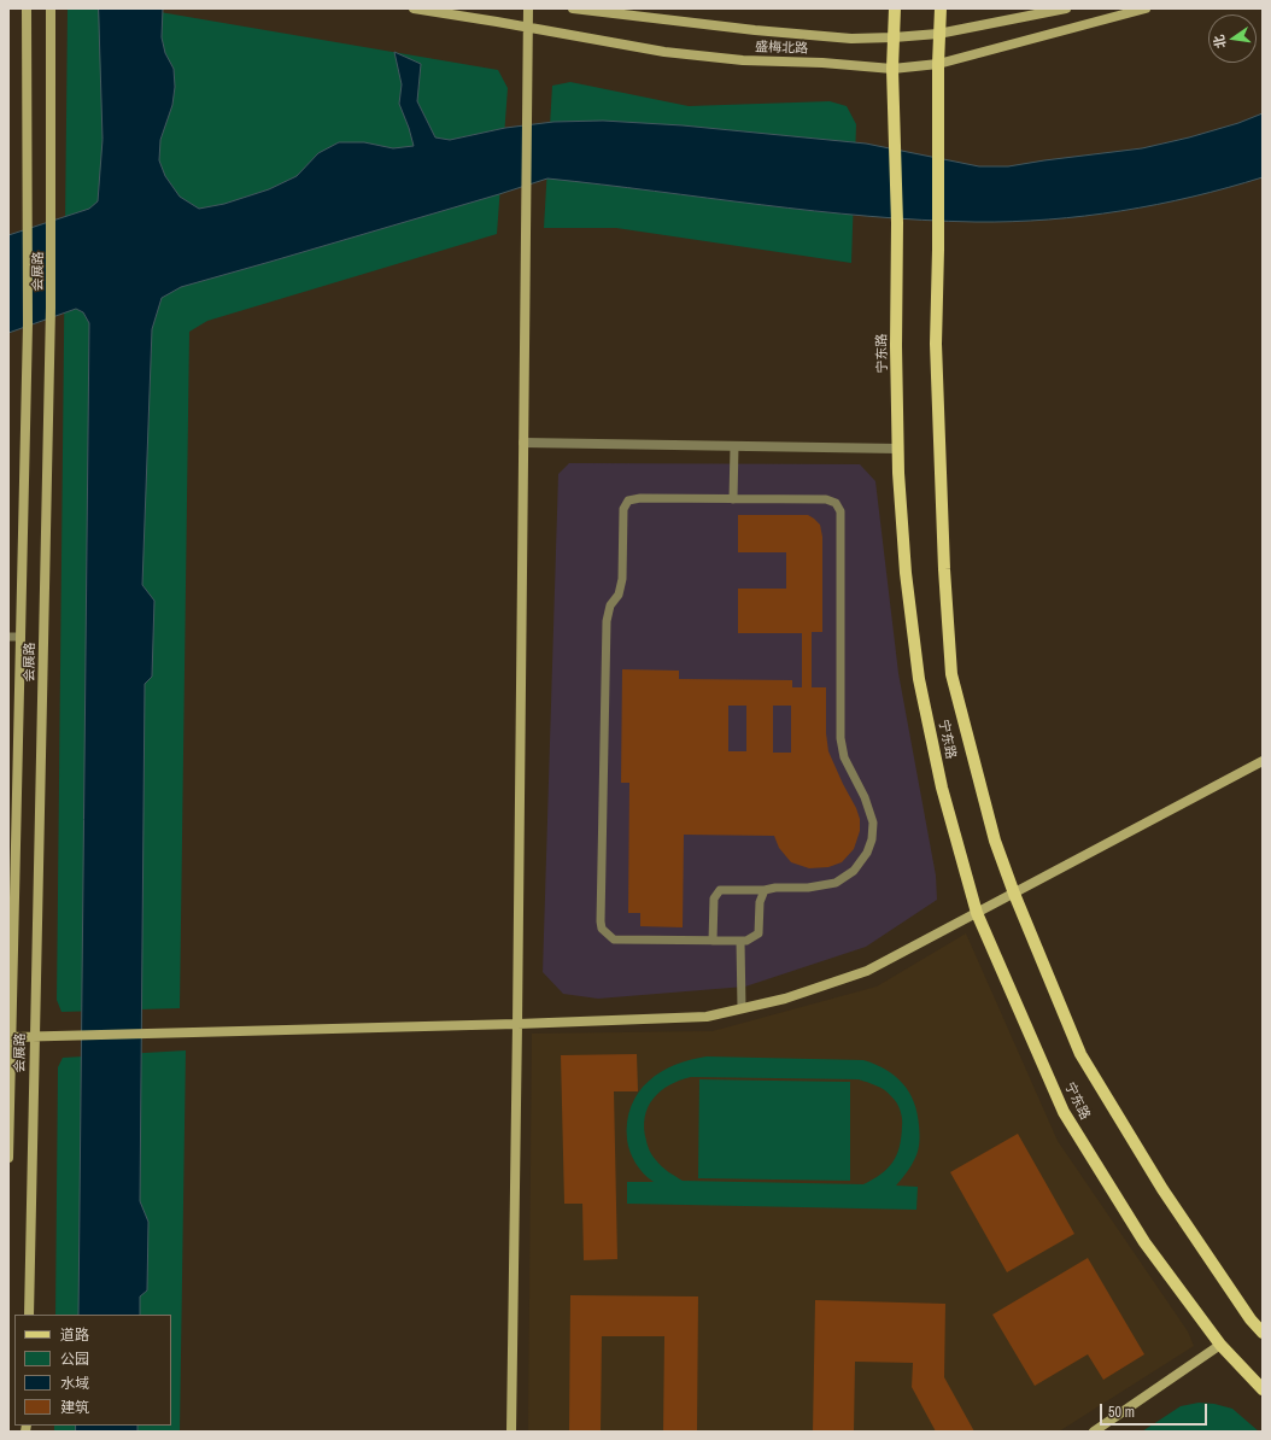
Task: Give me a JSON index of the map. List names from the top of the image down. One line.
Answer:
{"streets":{"main road":["宁东路"],"street":["盛梅北路","会展路"]},"crossings":[["盛梅北路","宁东路"]],"legend":["道路","公园","水域","建筑"],"scale_bar":"50 m","north":"left"}
